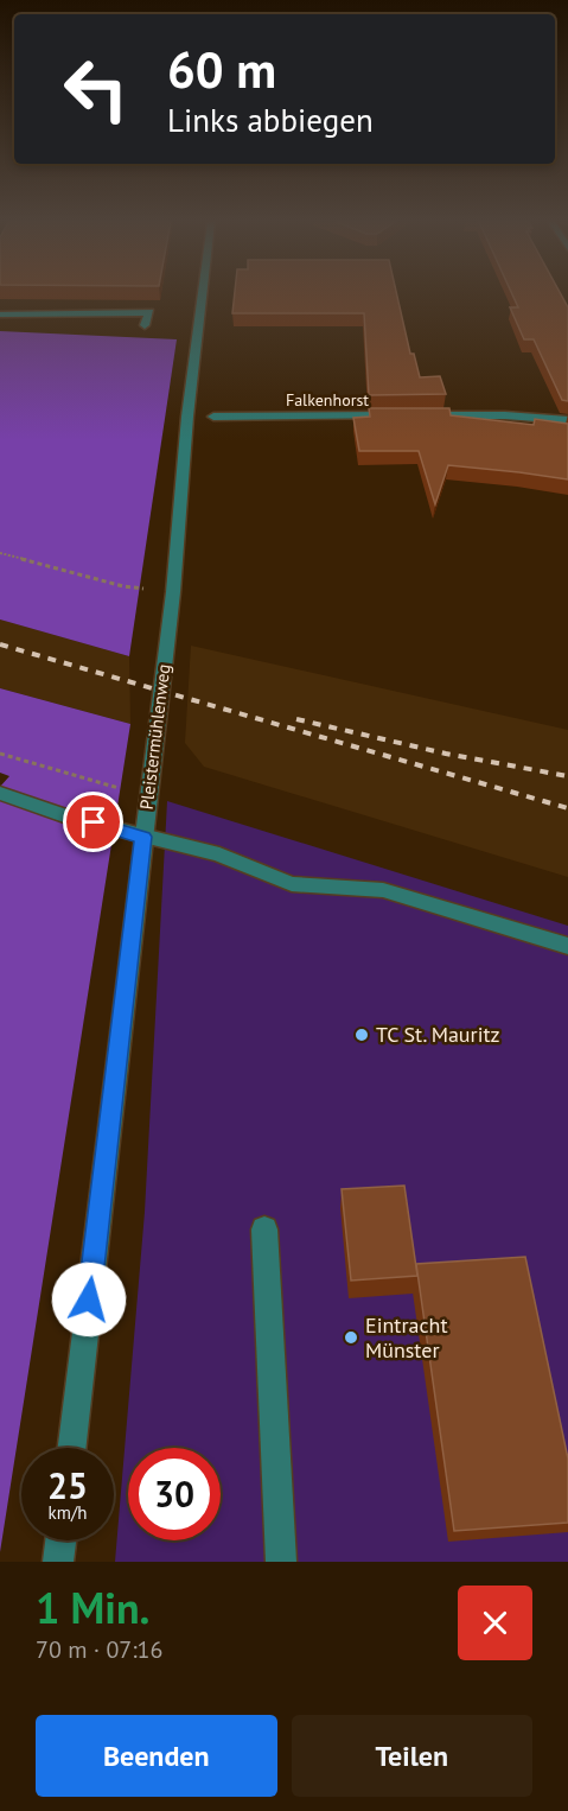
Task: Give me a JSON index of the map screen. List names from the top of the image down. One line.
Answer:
{"streets":{"street":["Falkenhorst","Pleistermühlenweg"]},"places":["TC St. Mauritz","Eintracht Münster"],"page":{"turn":["60 m","Links abbiegen"],"speed":"25 km/h","limit":"30","heading":["1 Min.","70 m · 07:16"],"buttons":["Beenden","Teilen"]}}
